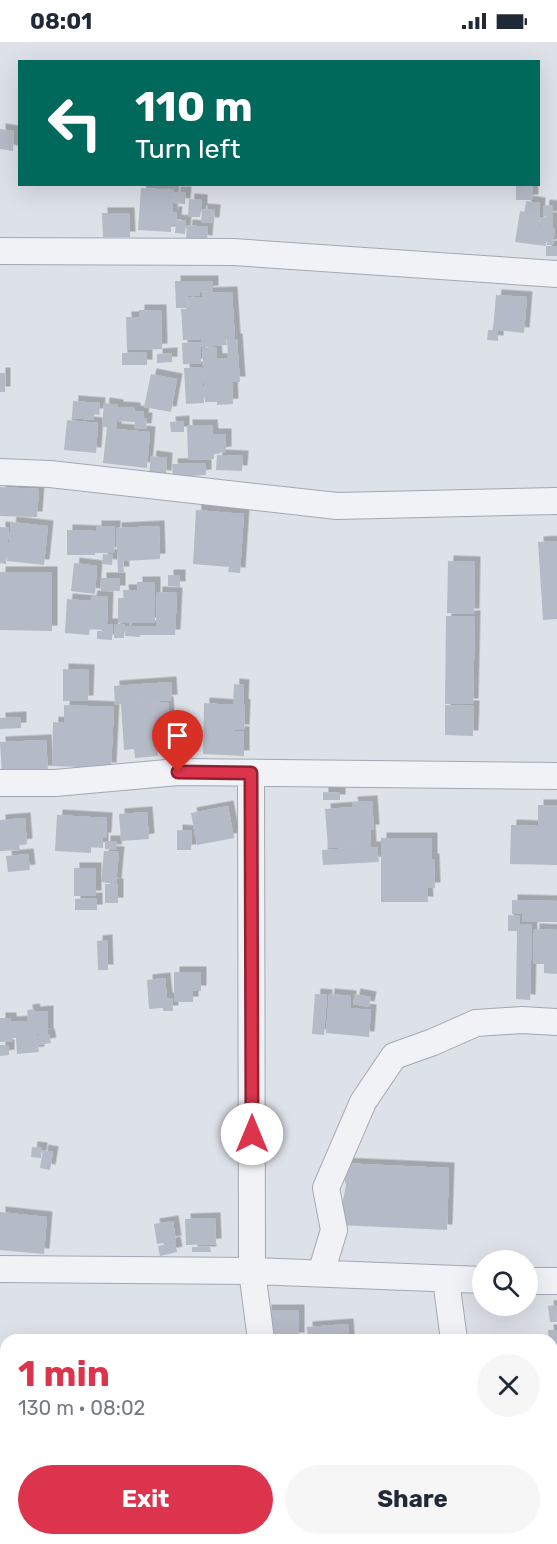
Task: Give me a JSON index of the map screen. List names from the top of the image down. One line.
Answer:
{"page":{"status":"08:01","turn":["110 m","Turn left"],"heading":["1 min","130 m · 08:02"],"buttons":["Exit","Share"]}}
